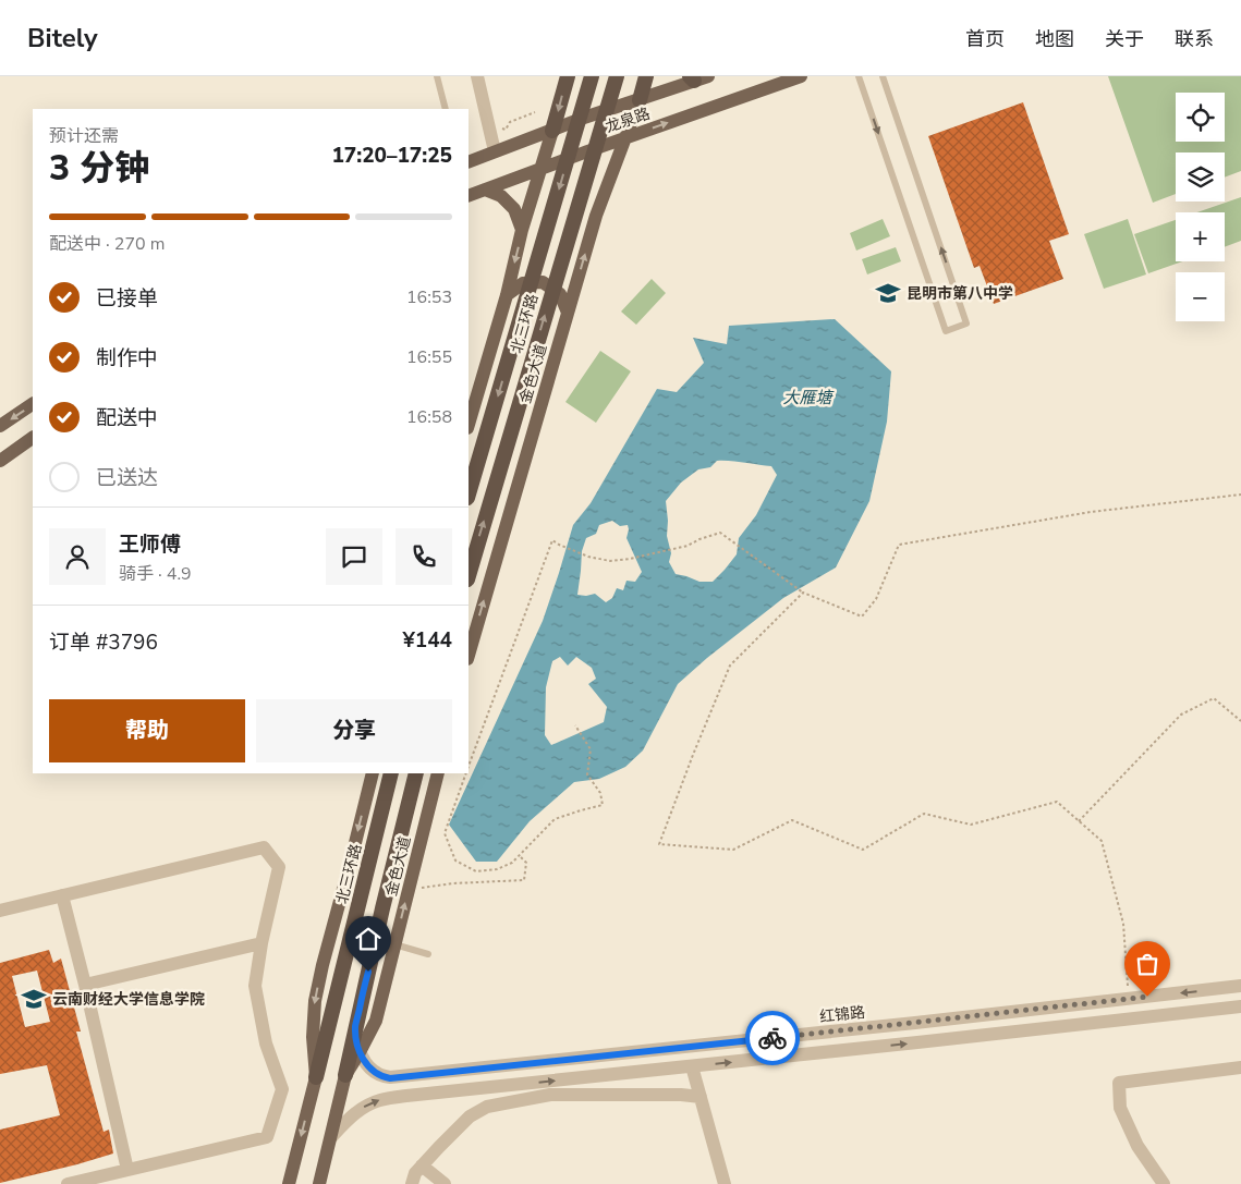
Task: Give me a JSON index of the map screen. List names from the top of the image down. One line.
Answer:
{"streets":{"highway":["北三环路"],"main road":["龙泉路","金色大道"],"street":["红锦路"]},"crossings":[["龙泉路","金色大道"],["金色大道","红锦路"]],"water":["大雁塘"],"places":{"school or university":["昆明市第八中学","云南财经大学信息学院"]},"page":{"header":"Bitely","nav":["首页","地图","关于","联系"],"map_buttons":["+","−"],"heading":["3 分钟","预计还需","17:20–17:25"],"panel":["王师傅","骑手 · 4.9","订单 #3796","¥144"],"bar":"配送中 · 270 m","list":[["已接单","16:53"],["制作中","16:55"],["配送中","16:58"],"已送达"],"buttons":["帮助","分享"]}}
